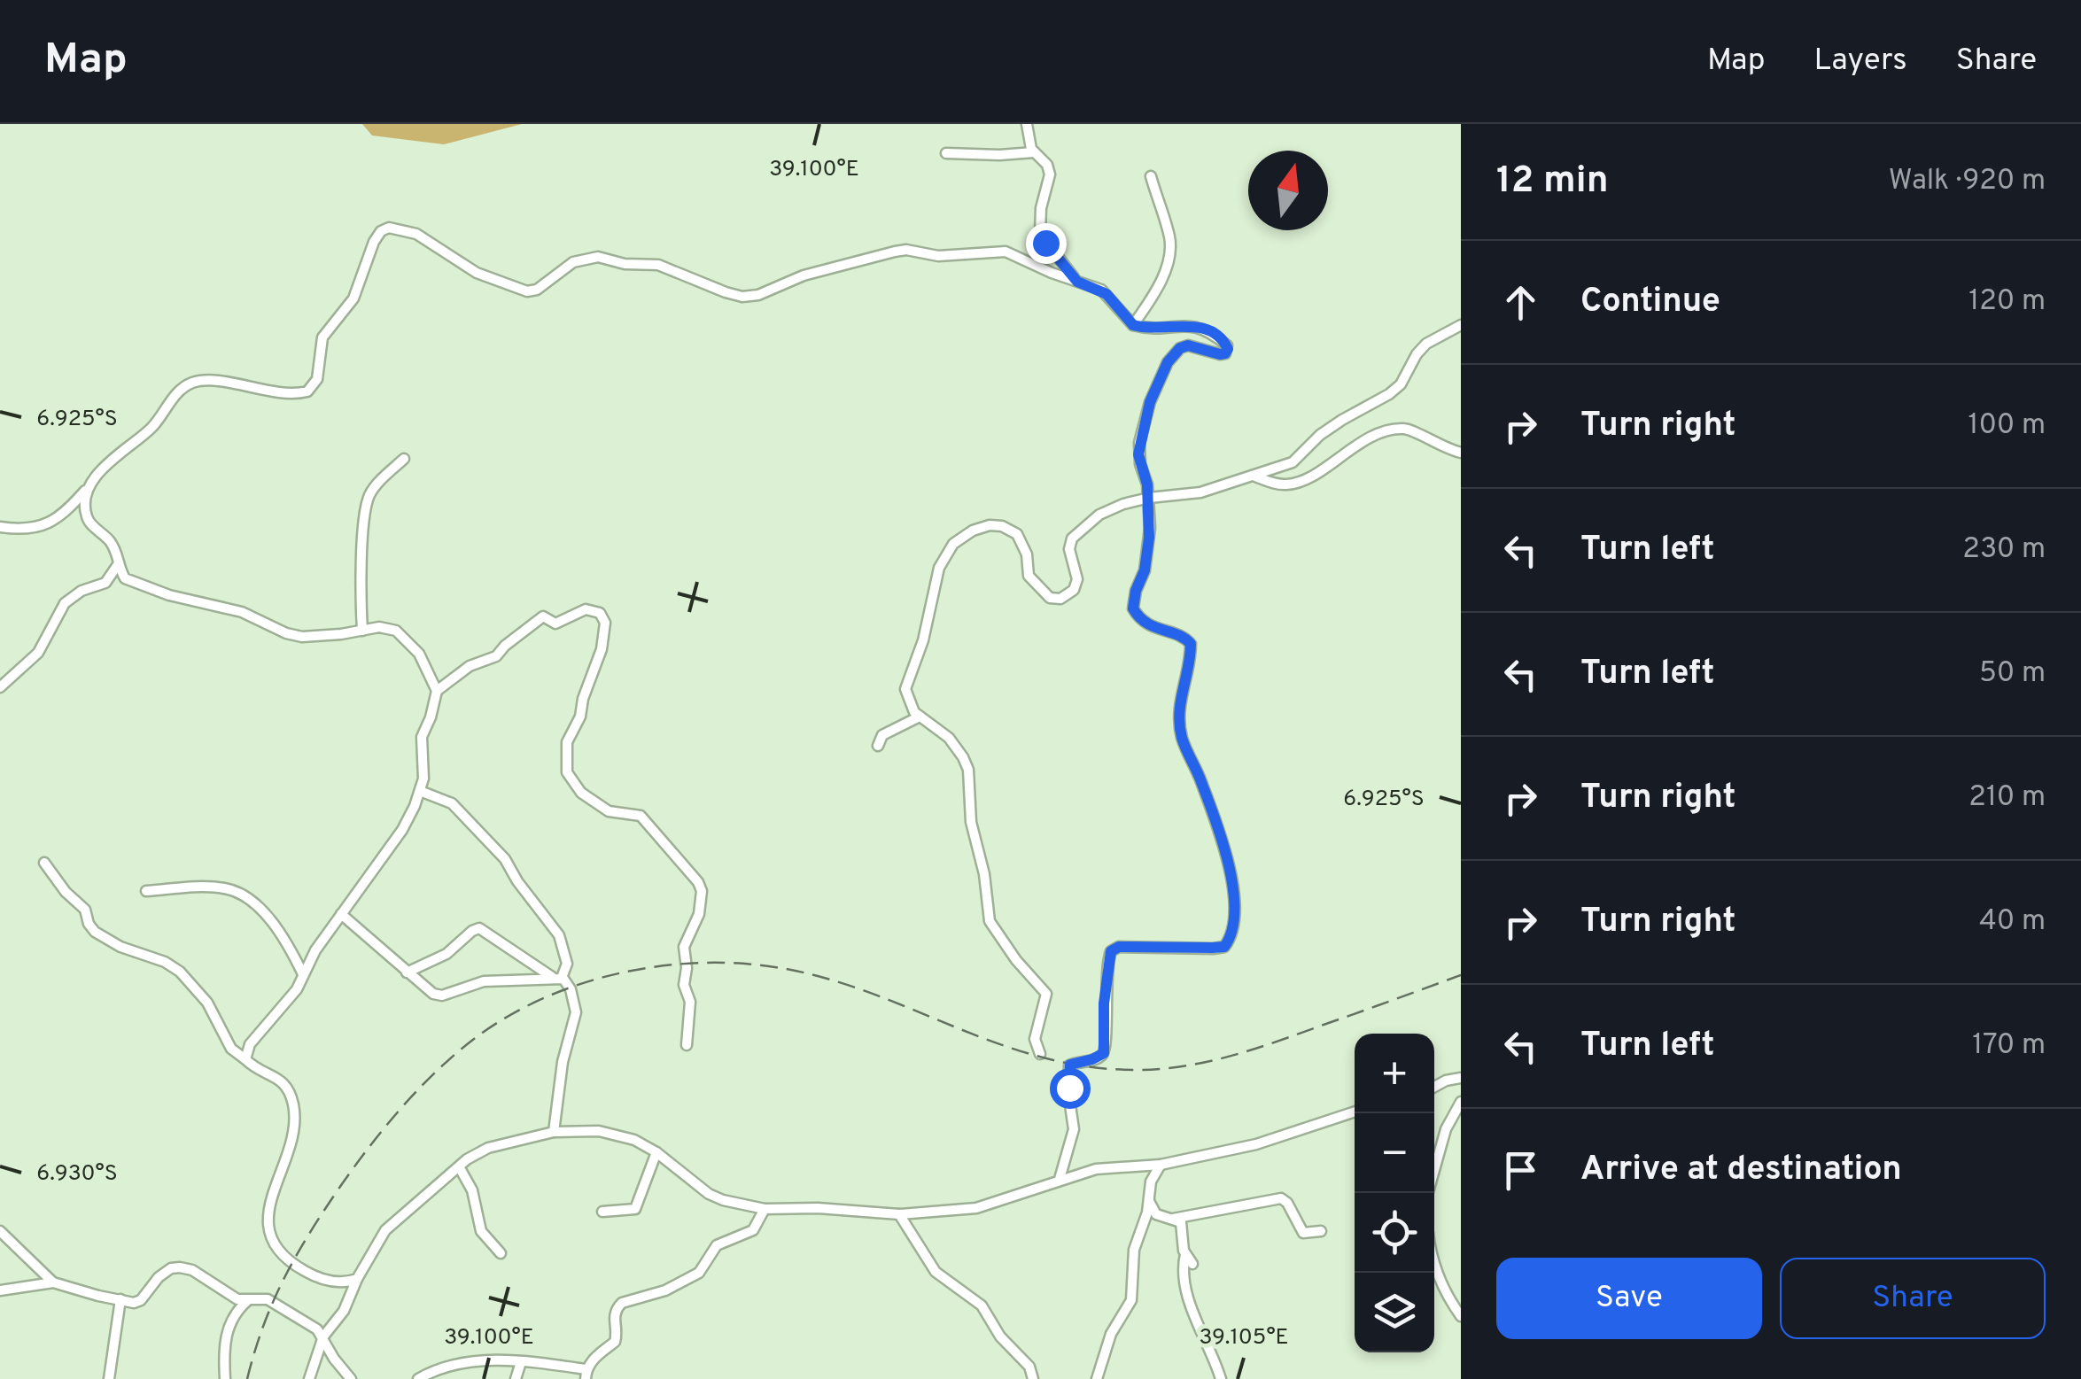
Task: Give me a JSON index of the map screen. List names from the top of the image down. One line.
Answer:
{"north":"top","page":{"header":"Map","nav":["Map","Layers","Share"],"heading":["12 min","Walk · 920 m"],"list":[["Continue","120 m"],["Turn right","100 m"],["Turn left","230 m"],["Turn left","50 m"],["Turn right","210 m"],["Turn right","40 m"],["Turn left","170 m"],"Arrive at destination"],"map_buttons":["+","−"],"buttons":["Save","Share"]},"coordinates":["39.100°E","6.925°S","6.930°S","39.105°E"]}
